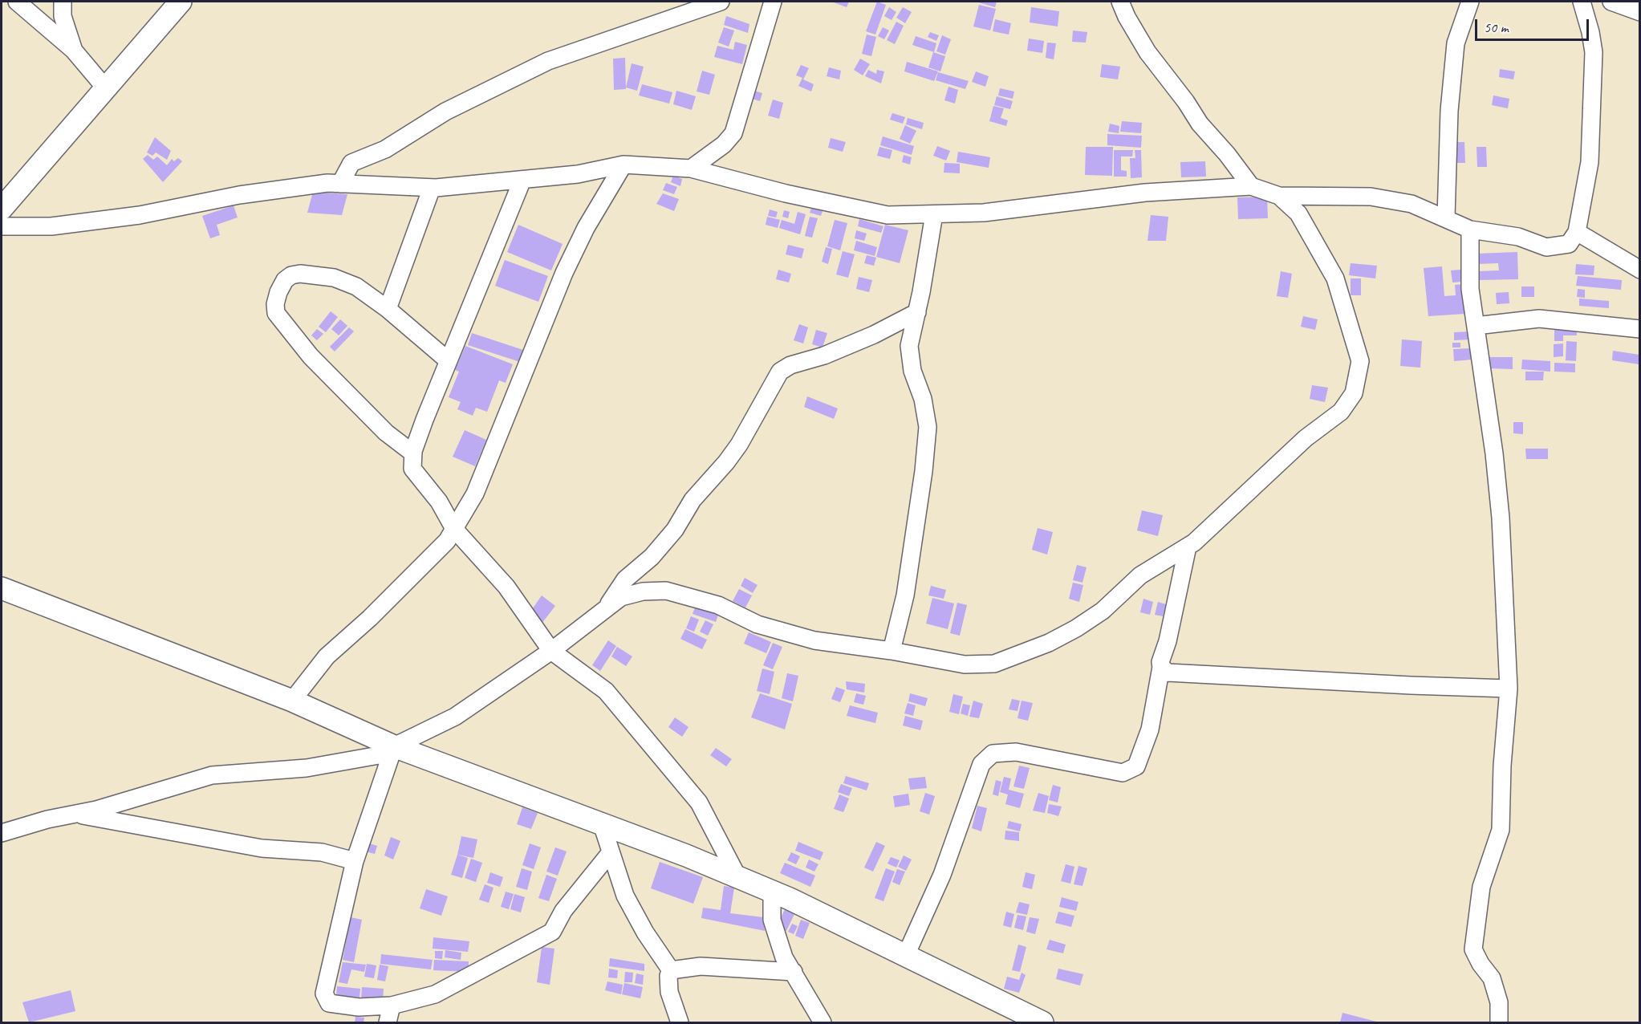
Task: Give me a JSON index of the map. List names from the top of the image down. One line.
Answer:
{"scale_bar":"50 m"}
